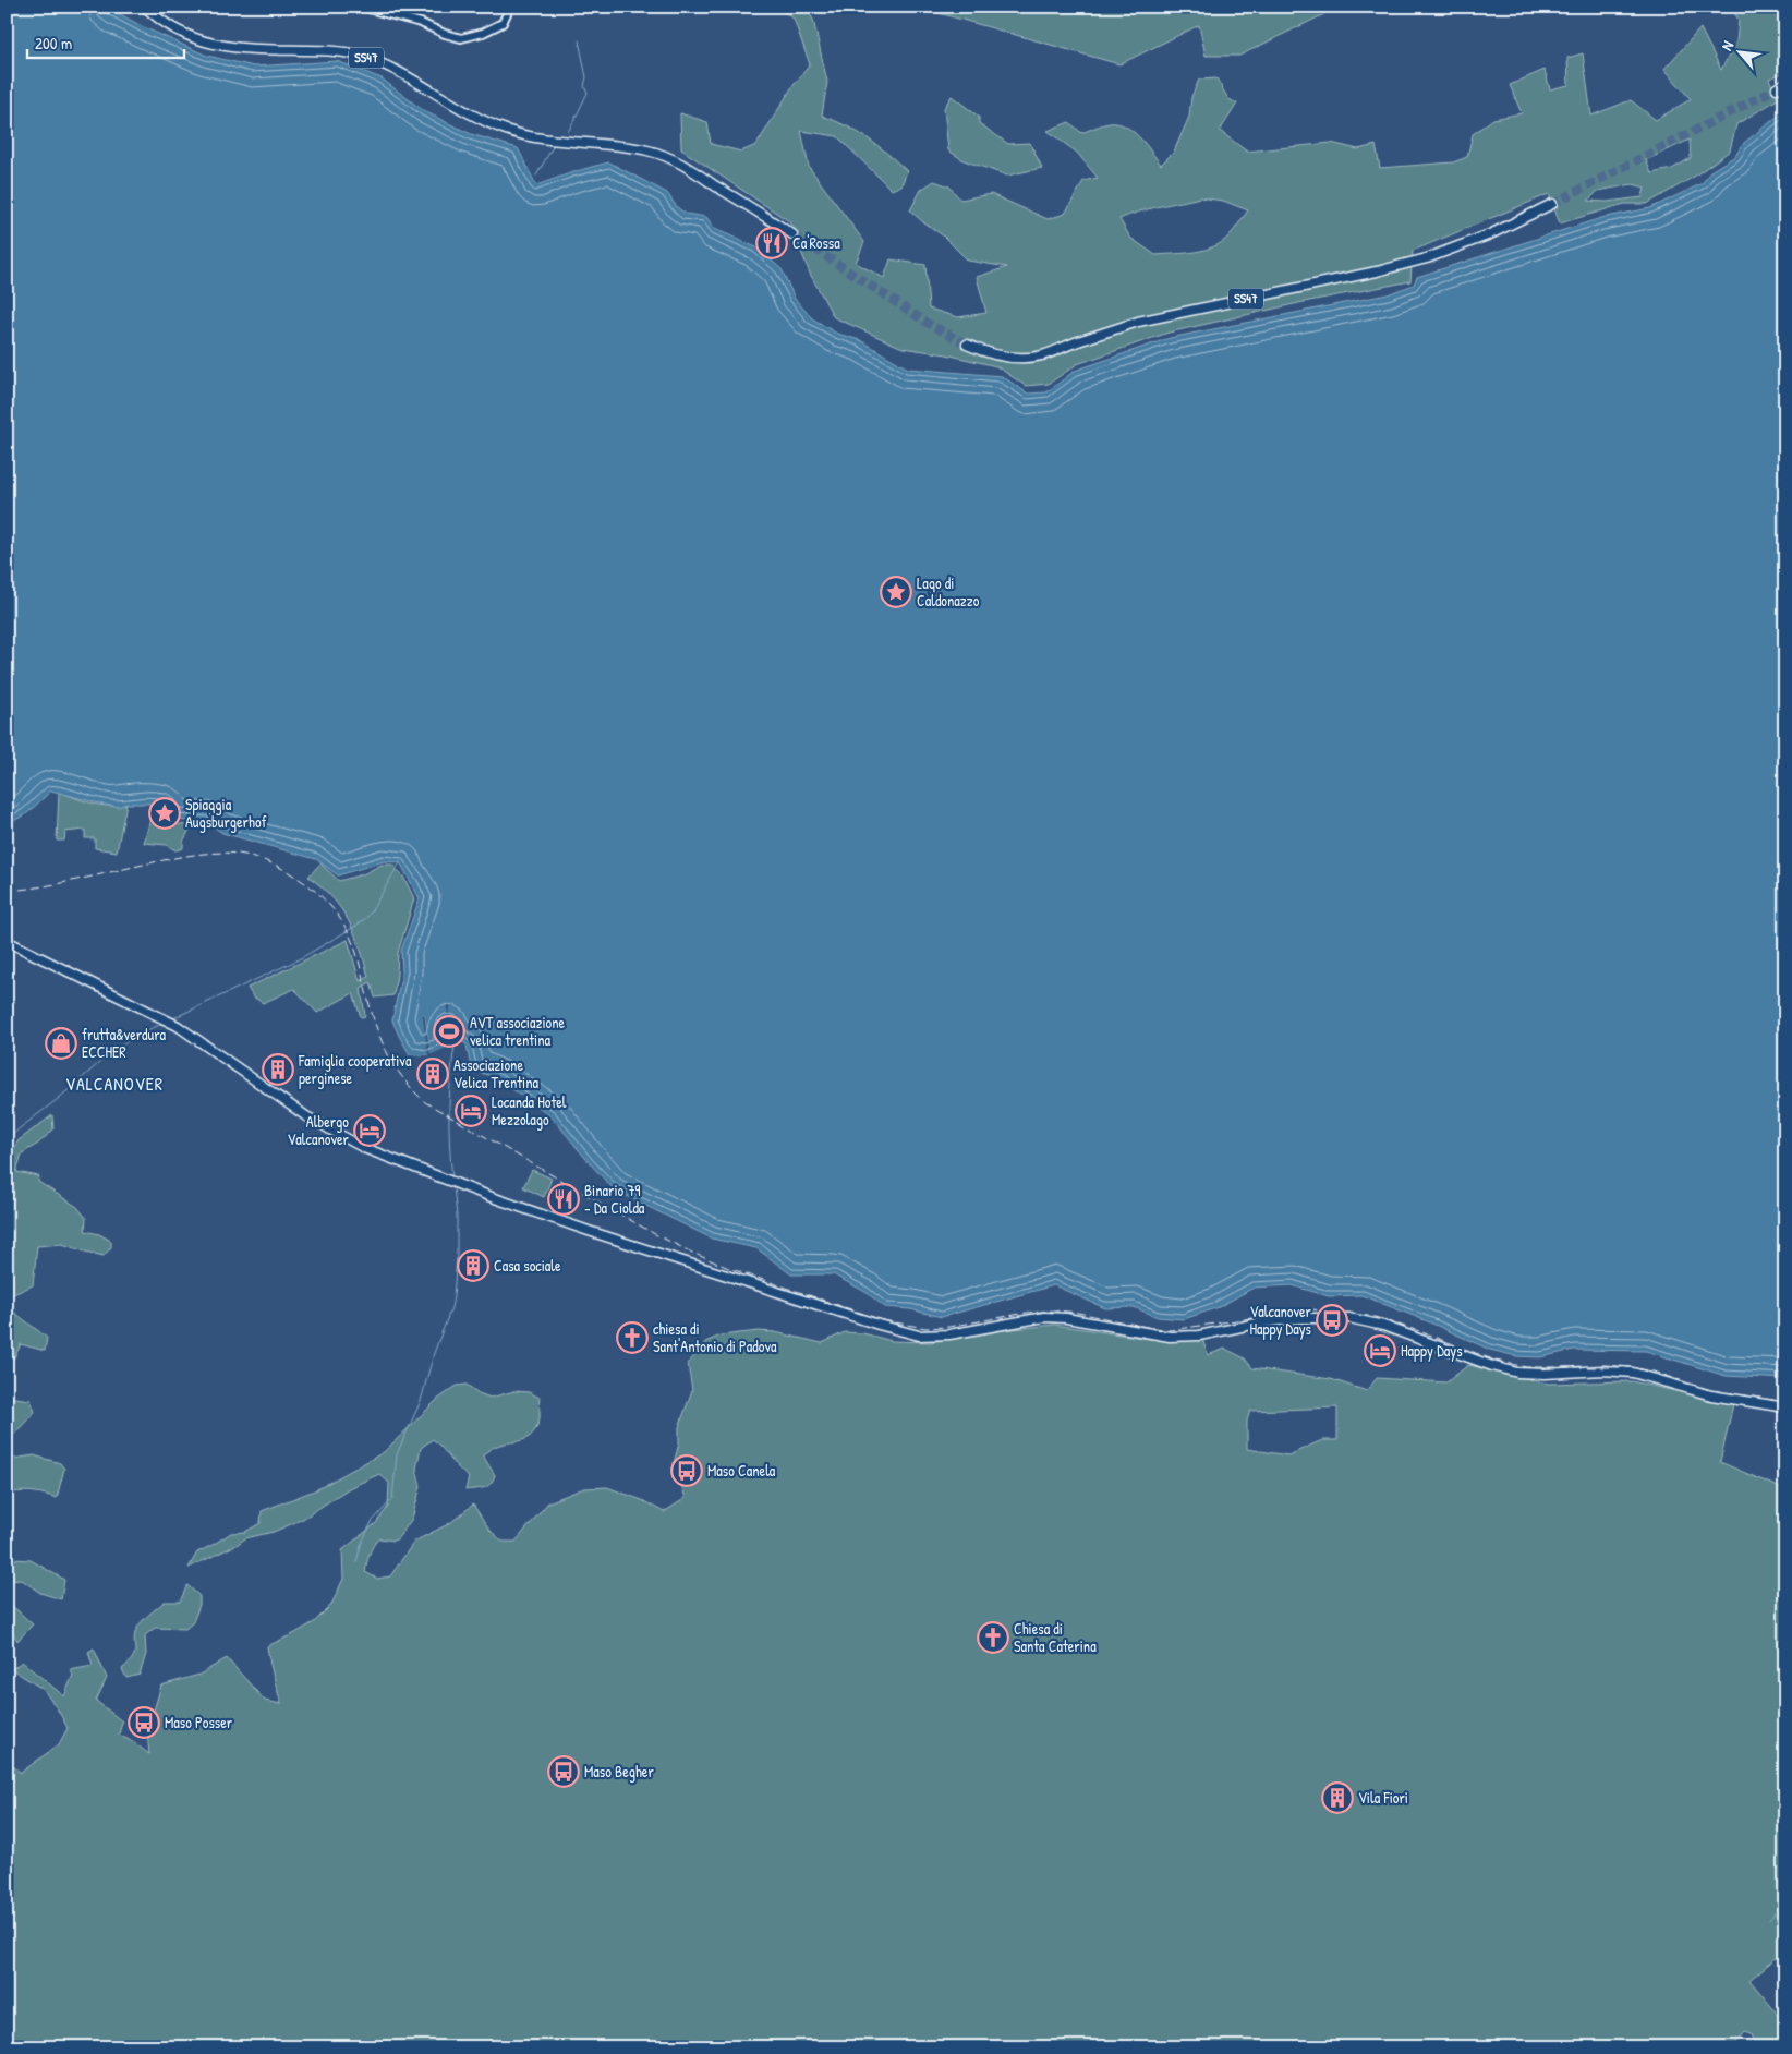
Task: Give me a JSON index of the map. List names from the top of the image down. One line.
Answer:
{"streets":{"main road":["SS47"]},"districts":["VALCANOVER"],"places":{"restaurant":["Ca'Rossa","Binario 79 - Da Ciolda"],"place":["Lago di Caldonazzo","Spiaggia Augsburgerhof"],"sports":["AVT associazione velica trentina"],"shop":["frutta&verdura ECCHER"],"building":["Famiglia cooperativa perginese","Associazione Velica Trentina","Casa sociale","Vila Fiori"],"hotel":["Locanda Hotel Mezzolago","Albergo Valcanover","Happy Days"],"bus stop":["Valcanover Happy Days","Maso Canela","Maso Posser","Maso Begher"],"church":["chiesa di Sant'Antonio di Padova","Chiesa di Santa Caterina"]},"scale_bar":"200 m","north":"top left"}
